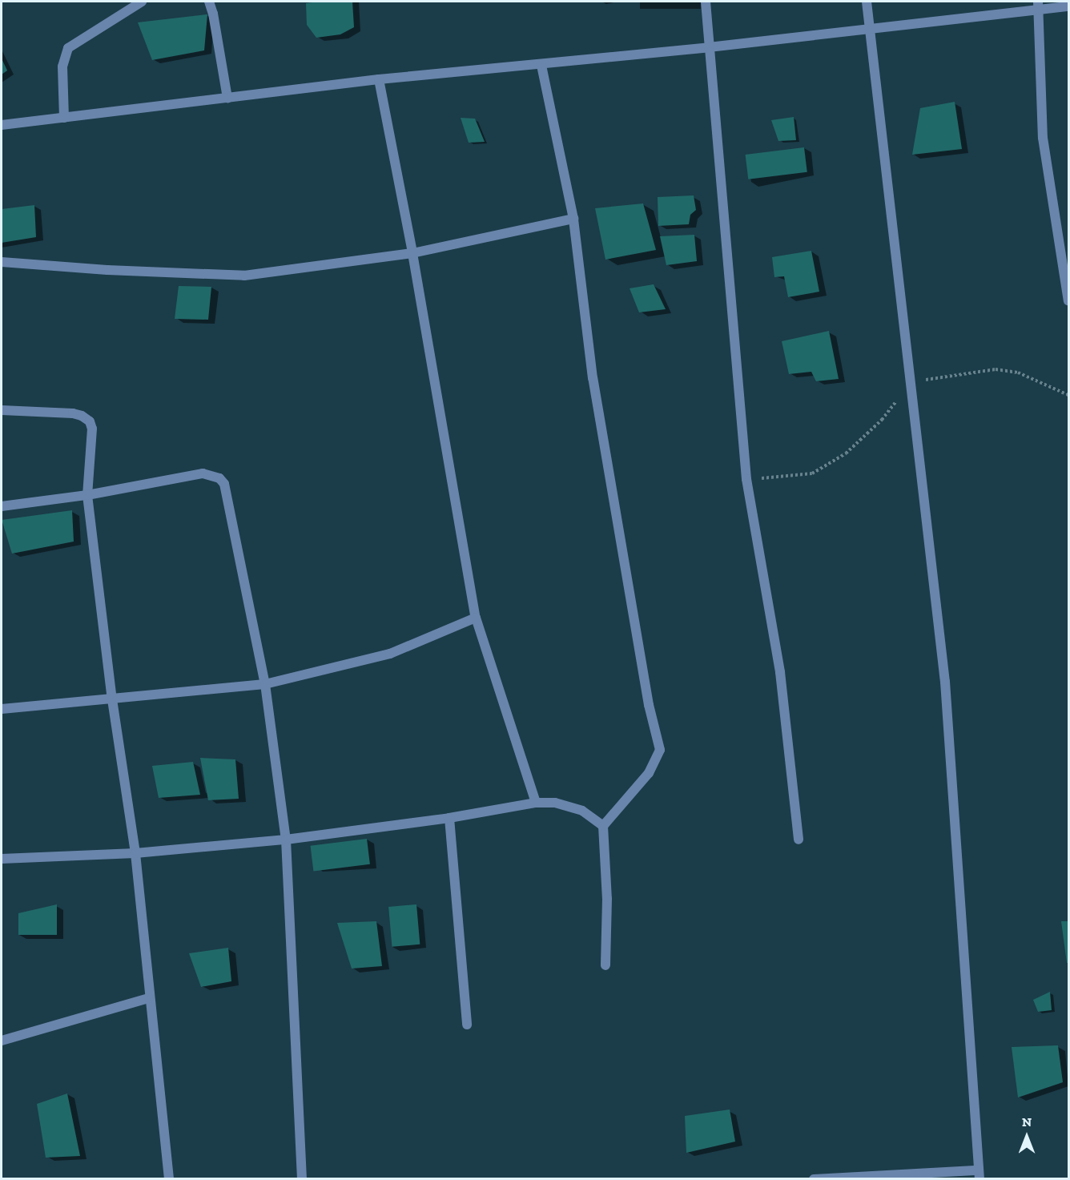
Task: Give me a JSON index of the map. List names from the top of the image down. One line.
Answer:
{"north":"top"}
